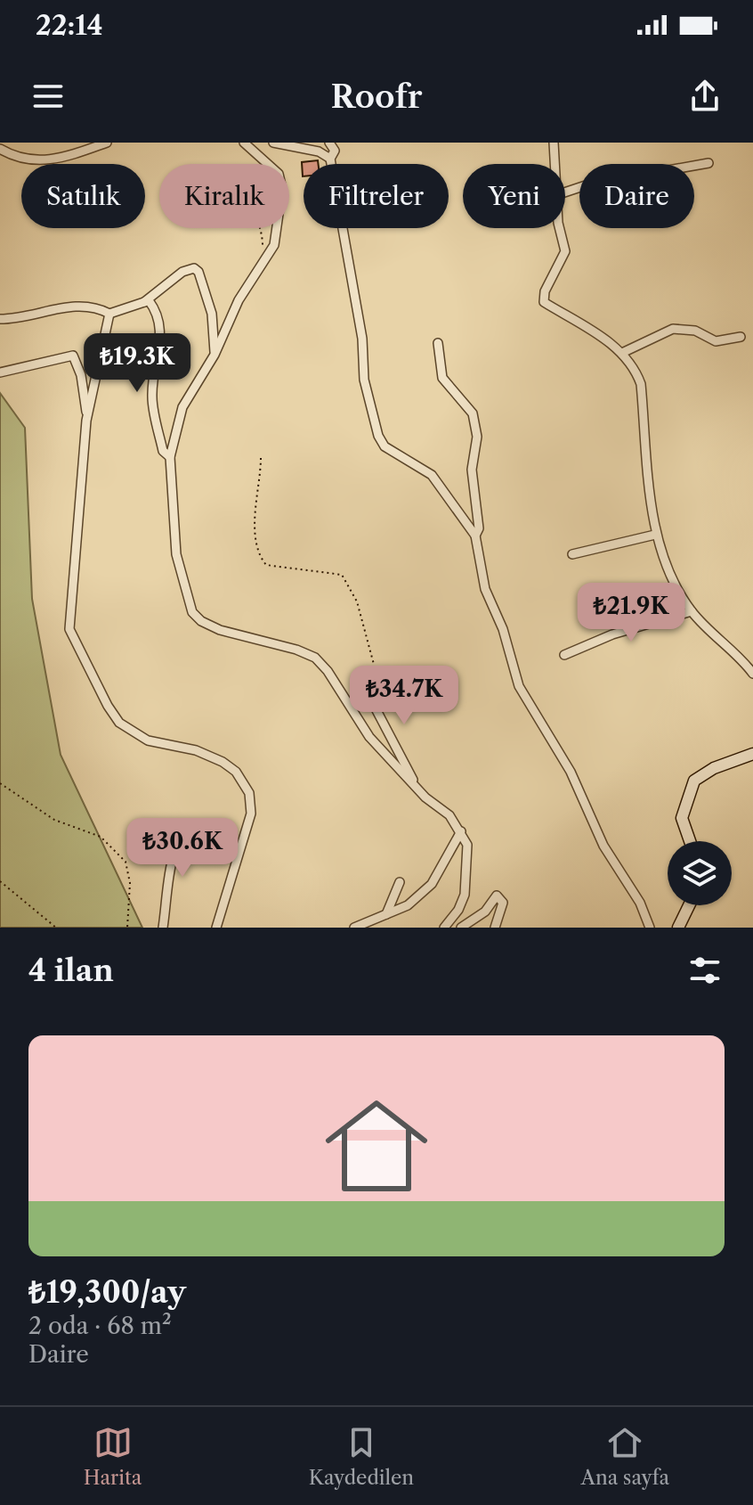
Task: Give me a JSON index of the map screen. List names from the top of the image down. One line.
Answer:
{"page":{"status":"22:14","header":"Roofr","chip":["Satılık","Kiralık","Filtreler","Yeni","Daire"],"price":["₺19.3K","₺21.9K","₺34.7K","₺30.6K"],"heading":"4 ilan","list":[{"name":"₺19,300/ay","note":"2 oda · 68 m² · Daire"}],"tabs":["Harita","Kaydedilen","Ana sayfa"]}}
